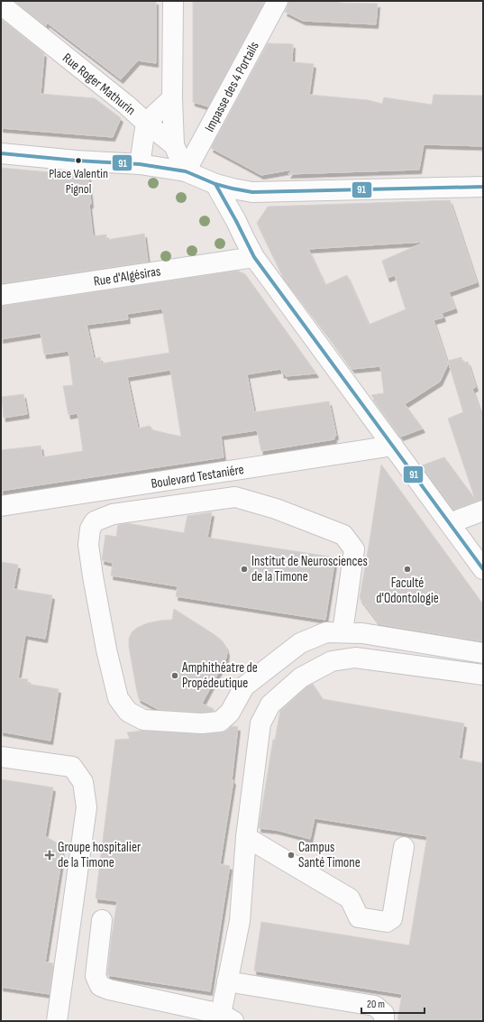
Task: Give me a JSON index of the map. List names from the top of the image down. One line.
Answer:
{"streets":{"street":["Rue Roger Mathurin","Impasse des 4 Portails","Rue d'Algésiras","Boulevard Testaniére"]},"crossings":[["Rue Roger Mathurin","Impasse des 4 Portails"]],"places":{"other":["Place Valentin Pignol","Institut de Neurosciences de la Timone","Faculté d'Odontologie","Amphithéatre de Propédeutique","Campus Santé Timone"],"health":["Groupe hospitalier de la Timone"]},"lines":["transit line 91"],"scale_bar":"20 m"}
